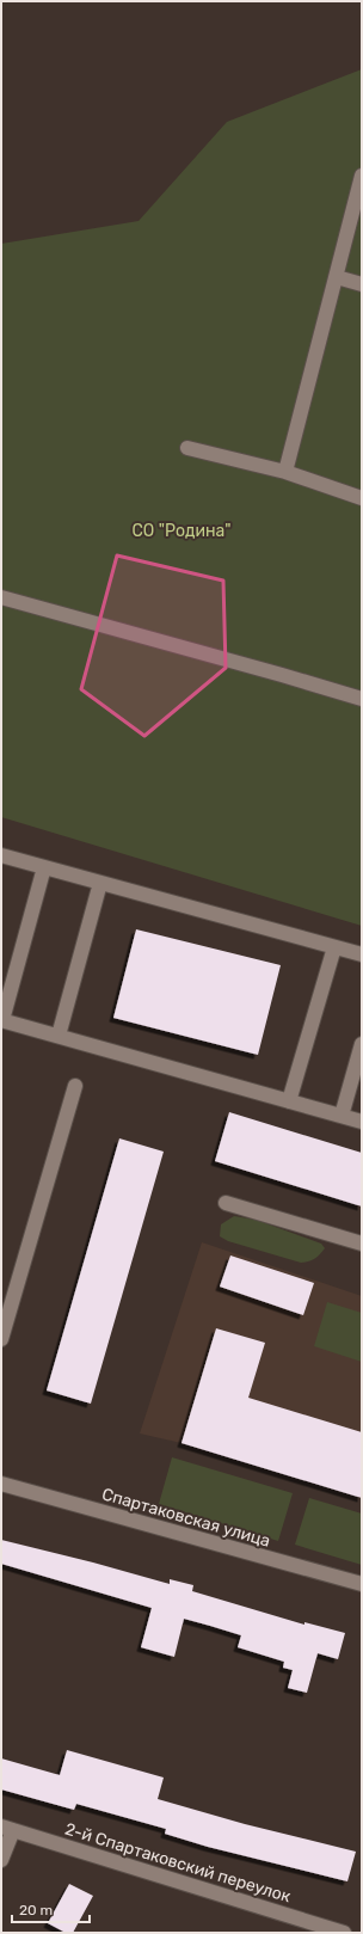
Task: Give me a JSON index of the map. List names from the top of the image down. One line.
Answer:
{"streets":{"street":["Спартаковская улица","2-й Спартаковский переулок"]},"parks":["СО \"Родина\""],"scale_bar":"20 m"}
